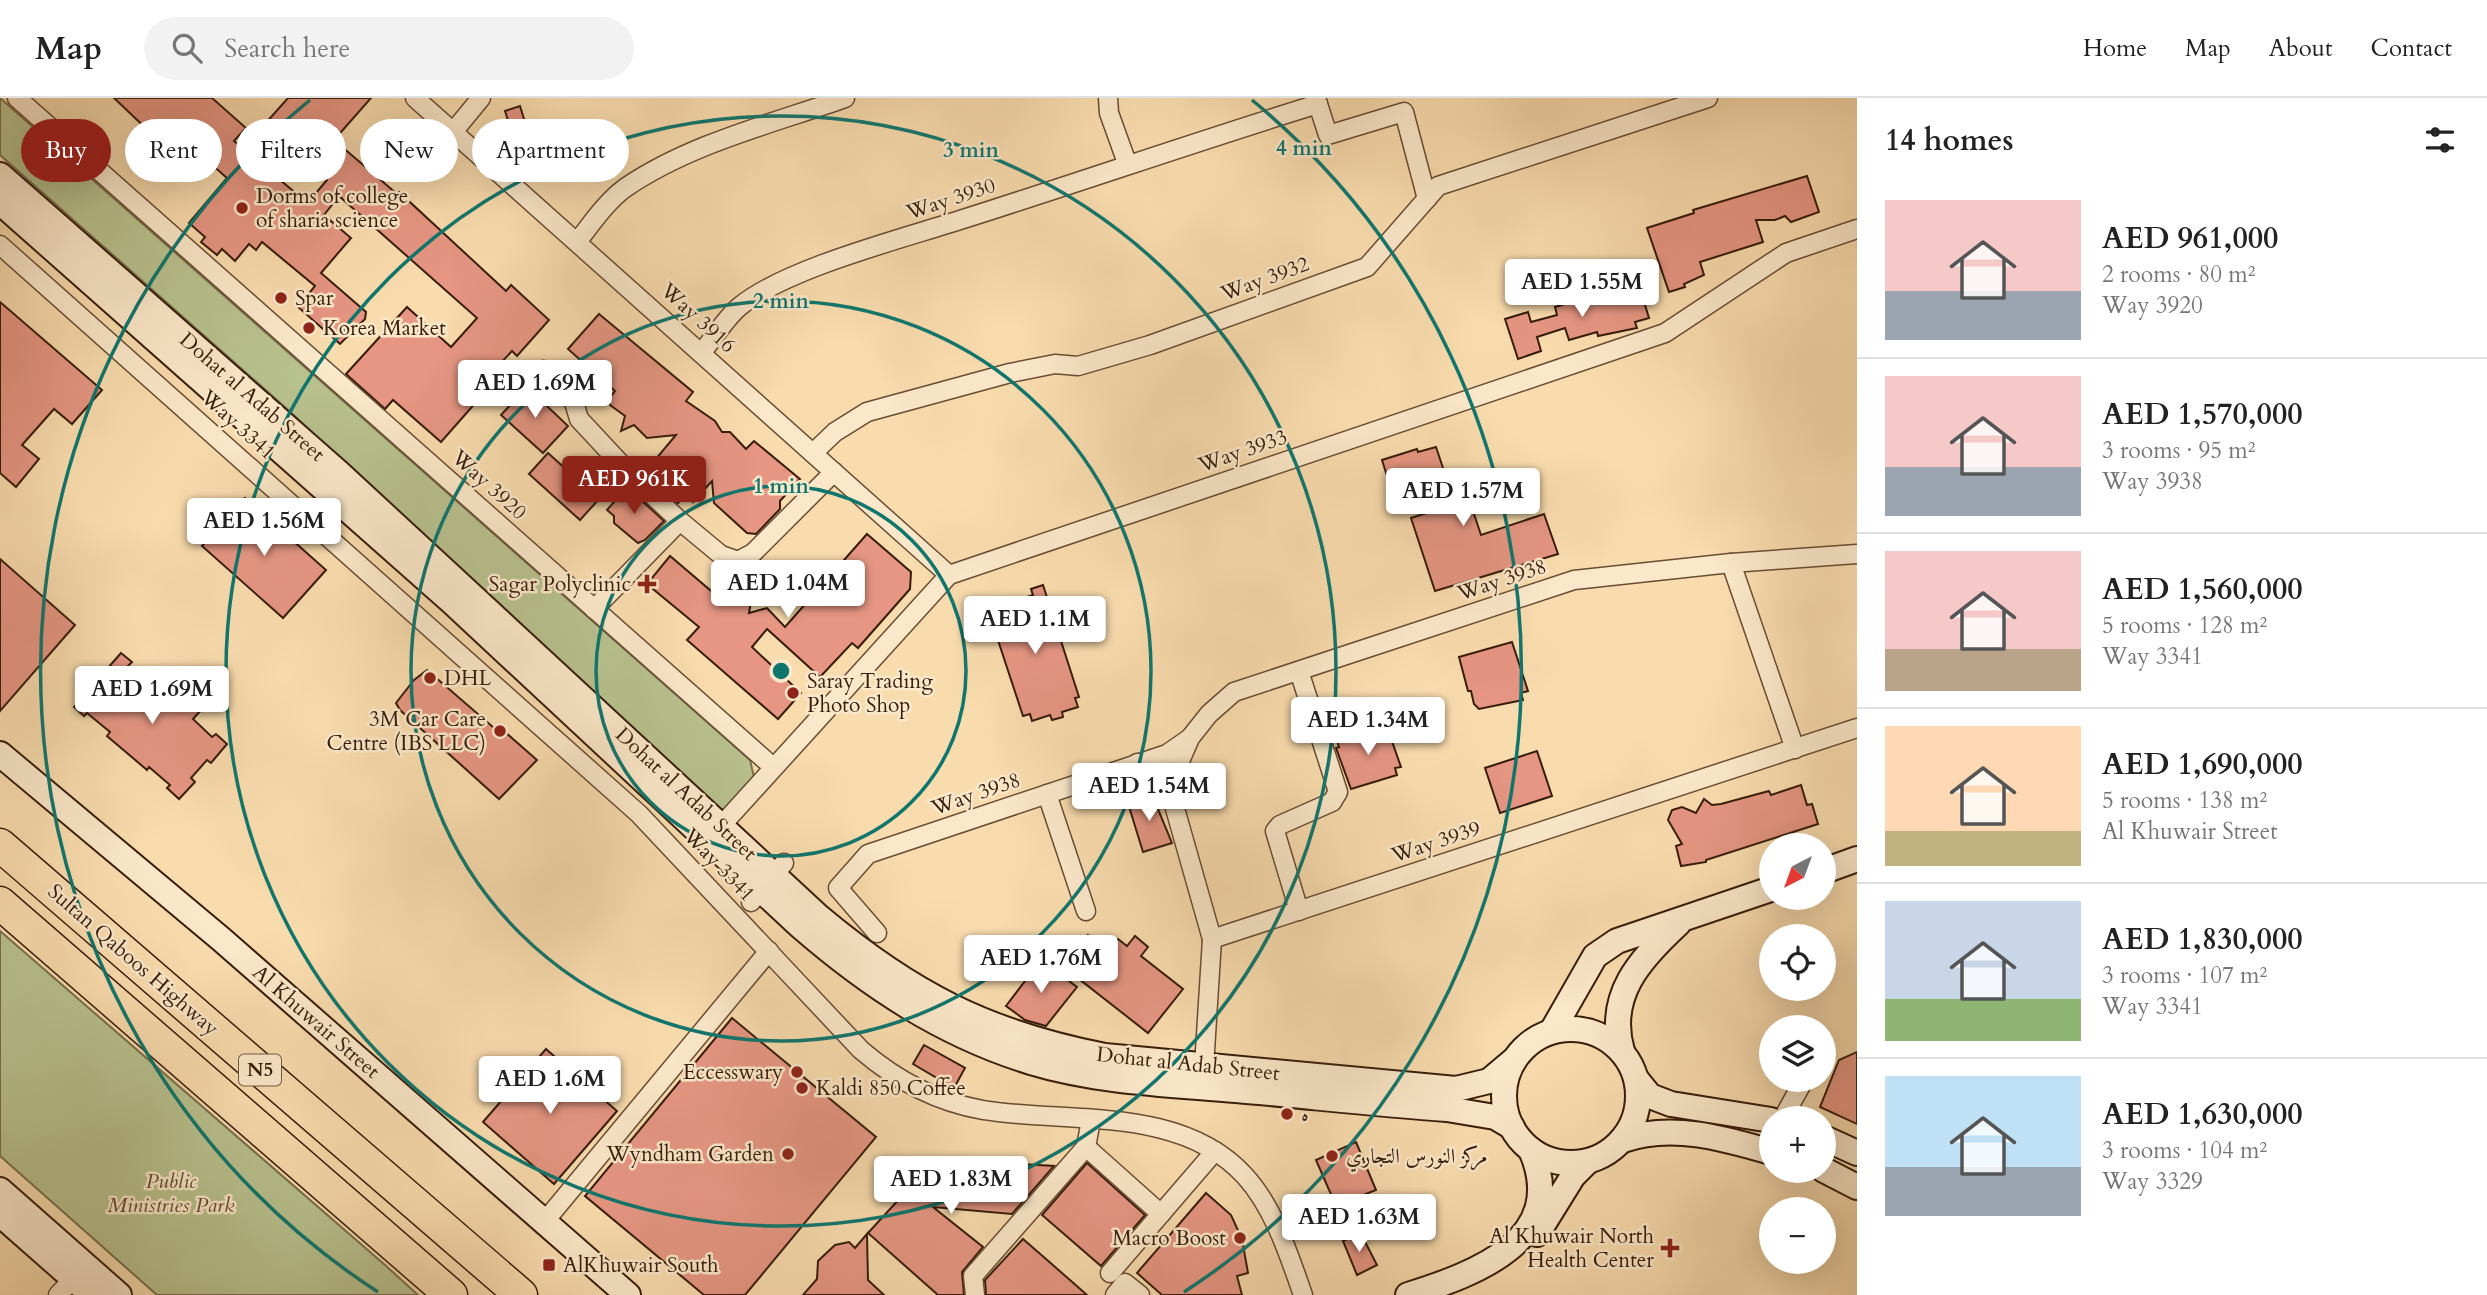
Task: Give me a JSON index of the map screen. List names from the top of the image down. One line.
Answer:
{"streets":{"highway":["Sultan Qaboos Highway","N5"],"main road":["Dohat al Adab Street","Al Khuwair Street"],"street":["Way 3930","Way 3932","Way 3916","Way 3341","Way 3933","Way 3920","Way 3938","Way 3939"]},"crossings":[["Way 3930","Way 3916"],["Way 3932","Way 3916"],["Way 3916","Way 3933"],["Dohat al Adab Street","Way 3933"],["Way 3933","Way 3920"],["Way 3938","Way 3939"]],"parks":["Public Ministries Park"],"places":{"other":["Dorms of college of sharia science","Spar","Korea Market","DHL","Saray Trading Photo Shop","3M Car Care Centre (IBS LLC)","Eccesswary","Kaldi 850 Coffee","ه","Wyndham Garden","مركز النورس التجاري","Macro Boost"],"health":["Sagar Polyclinic","Al Khuwair North Health Center"],"transit":["AlKhuwair South"]},"north":"bottom left","page":{"header":"Map","search":"Search here","nav":["Home","Map","About","Contact"],"heading":"14 homes","chip":["Buy","Rent","Filters","New","Apartment"],"list":[{"name":"AED 961,000","note":"2 rooms · 80 m² · Way 3920"},{"name":"AED 1,570,000","note":"3 rooms · 95 m² · Way 3938"},{"name":"AED 1,560,000","note":"5 rooms · 128 m² · Way 3341"},{"name":"AED 1,690,000","note":"5 rooms · 138 m² · Al Khuwair Street"},{"name":"AED 1,830,000","note":"3 rooms · 107 m² · Way 3341"},{"name":"AED 1,630,000","note":"3 rooms · 104 m² · Way 3329"}],"price":["AED 1.55M","AED 1.69M","AED 961K","AED 1.57M","AED 1.56M","AED 1.04M","AED 1.1M","AED 1.69M","AED 1.34M","AED 1.54M","AED 1.76M","AED 1.6M","AED 1.83M","AED 1.63M"],"map_buttons":["+","−"]},"rings":["4 min","3 min","2 min","1 min"]}
